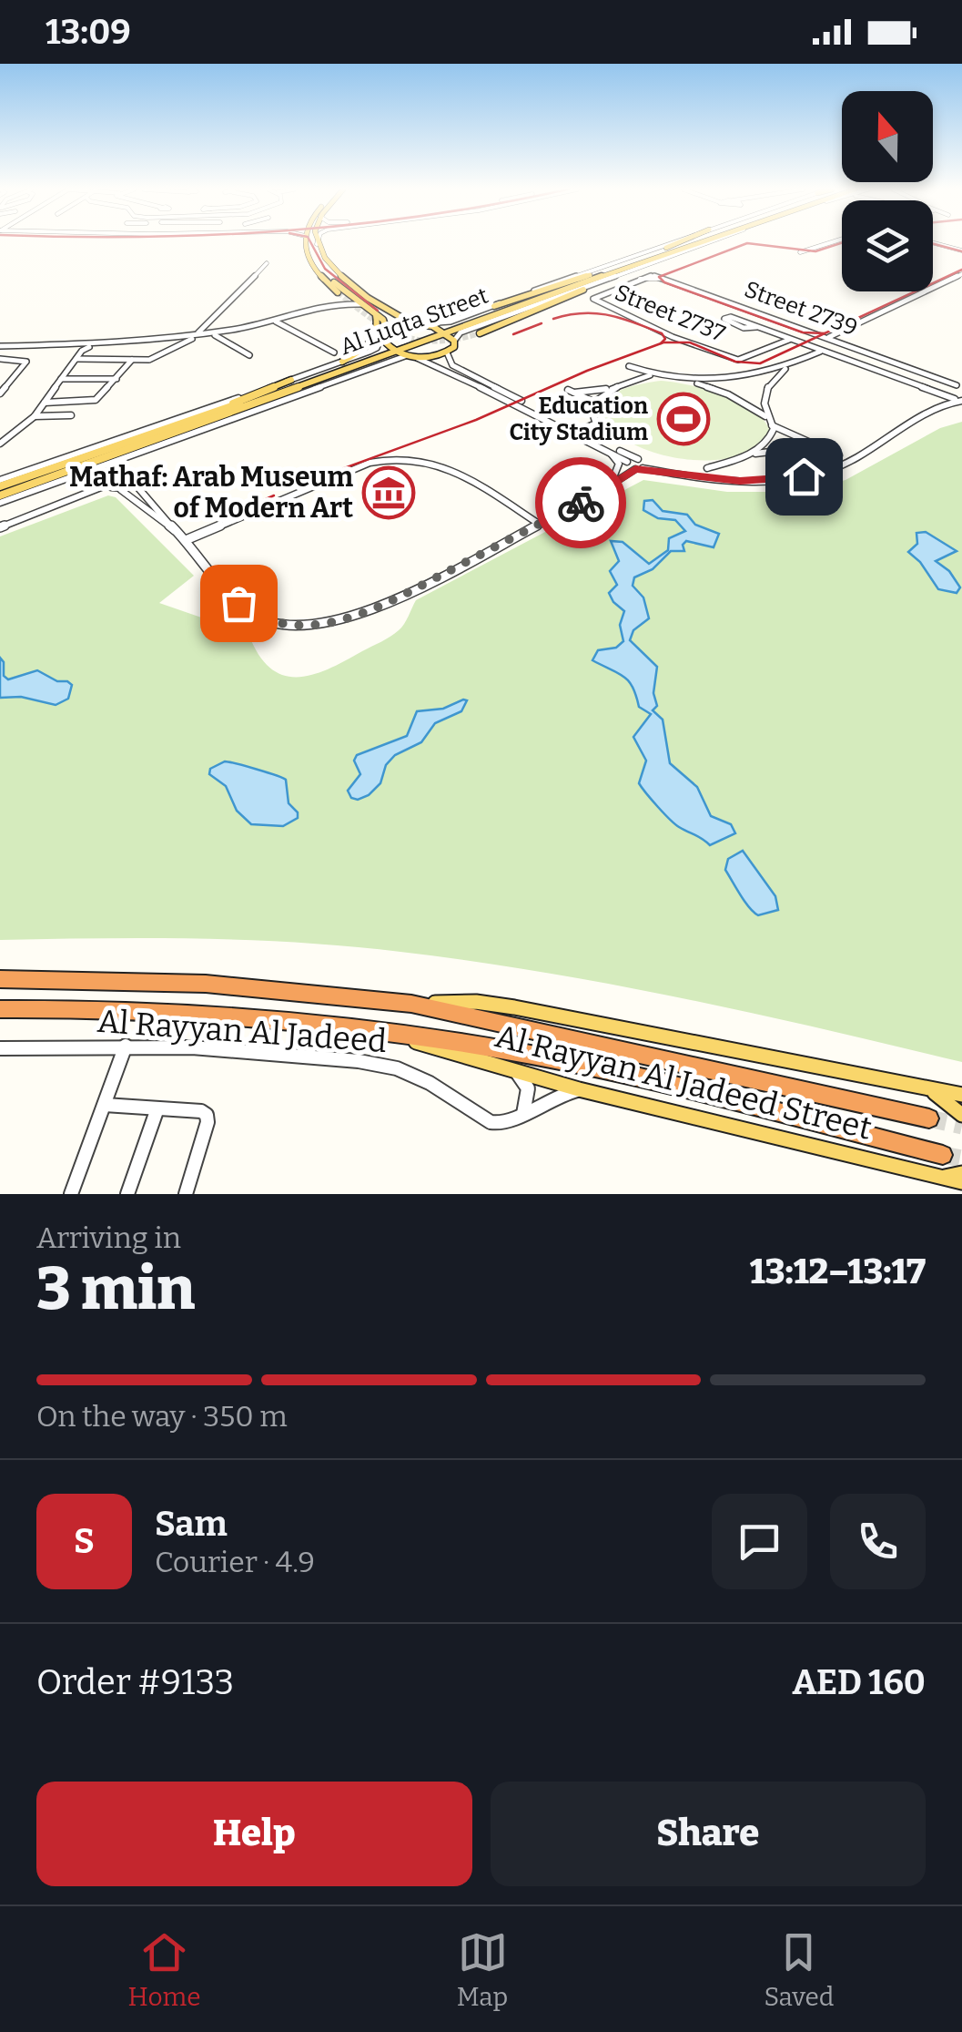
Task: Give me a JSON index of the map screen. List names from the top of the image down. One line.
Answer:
{"streets":{"highway":["Al Rayyan Al Jadeed Street"],"main road":["Al Luqta Street"],"street":["Street 2739","Street 2737","Al Rayyan Al Jadeed"]},"crossings":[["Street 2739","Street 2737"]],"places":{"sports":["Education City Stadium"],"museum":["Mathaf: Arab Museum of Modern Art"]},"north":"top","page":{"status":"13:09","heading":["3 min","Arriving in","13:12–13:17"],"panel":["Sam","Courier · 4.9","Order #9133","AED 160"],"bar":"On the way · 350 m","round":"S","buttons":["Help","Share"],"tabs":["Home","Map","Saved"]}}
